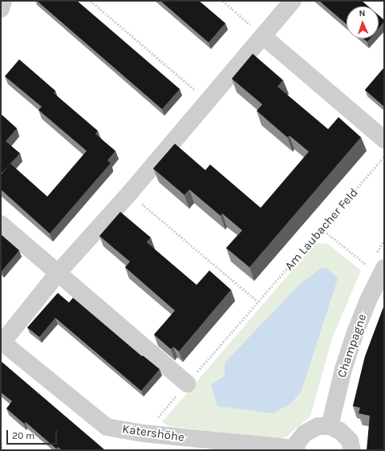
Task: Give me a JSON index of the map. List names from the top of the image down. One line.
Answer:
{"streets":{"street":["Champagne","Katershöhe"],"path":["Am Laubacher Feld"]},"crossings":[["Am Laubacher Feld","Katershöhe"]],"scale_bar":"20 m","north":"top"}
